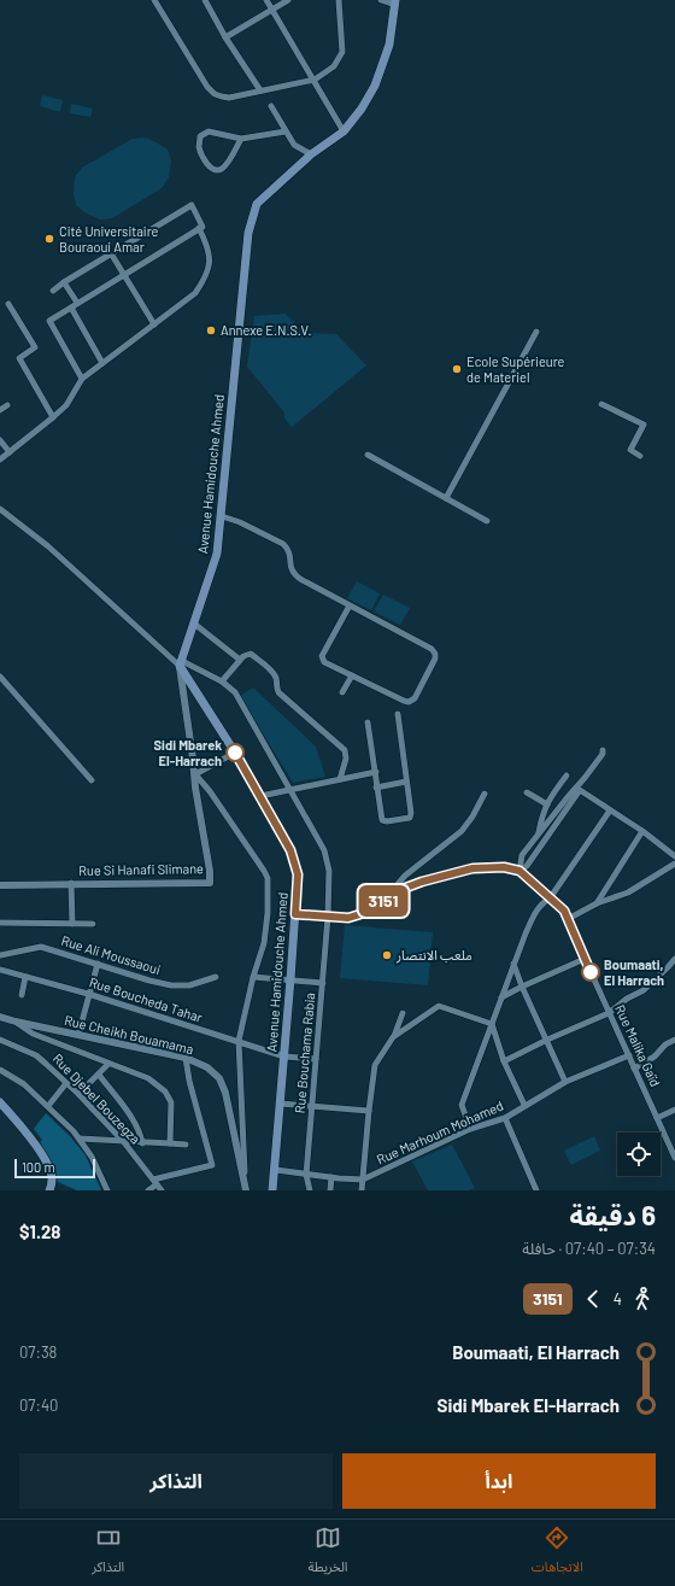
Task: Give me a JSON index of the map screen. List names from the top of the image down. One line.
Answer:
{"streets":{"main road":["Avenue Hamidouche Ahmed"],"street":["Rue Si Hanafi Slimane","Rue Ali Moussaoui","Rue Boucheda Tahar","Rue Cheikh Bouamama","Rue Malika Gaïd","Rue Bouchama Rabia","Rue Djebel Bouzegza","Rue Marhoum Mohamed"]},"crossings":[["Avenue Hamidouche Ahmed","Rue Si Hanafi Slimane"],["Avenue Hamidouche Ahmed","Rue Boucheda Tahar"],["Avenue Hamidouche Ahmed","Rue Bouchama Rabia"],["Avenue Hamidouche Ahmed","Rue Marhoum Mohamed"],["Rue Si Hanafi Slimane","Rue Bouchama Rabia"],["Rue Boucheda Tahar","Rue Bouchama Rabia"],["Rue Malika Gaïd","Rue Marhoum Mohamed"],["Rue Bouchama Rabia","Rue Marhoum Mohamed"]],"places":["Cité Universitaire Bouraoui Amar","Annexe E.N.S.V.","Ecole Supérieure de Materiel","Sidi Mbarek El-Harrach","ملعب الانتصار","Boumaati, El Harrach"],"lines":["bus line 3151"],"scale_bar":"100 m","page":{"on_map":"3151","scale":"100 m","heading":["6 دقيقة","07:34 – 07:40 · حافلة","$1.28"],"legs":["4","3151"],"list":[{"name":"Boumaati, El Harrach","value":"07:38"},{"name":"Sidi Mbarek El-Harrach","value":"07:40"}],"buttons":["ابدأ","التذاكر"],"tabs":["الاتجاهات","الخريطة","التذاكر"]}}
